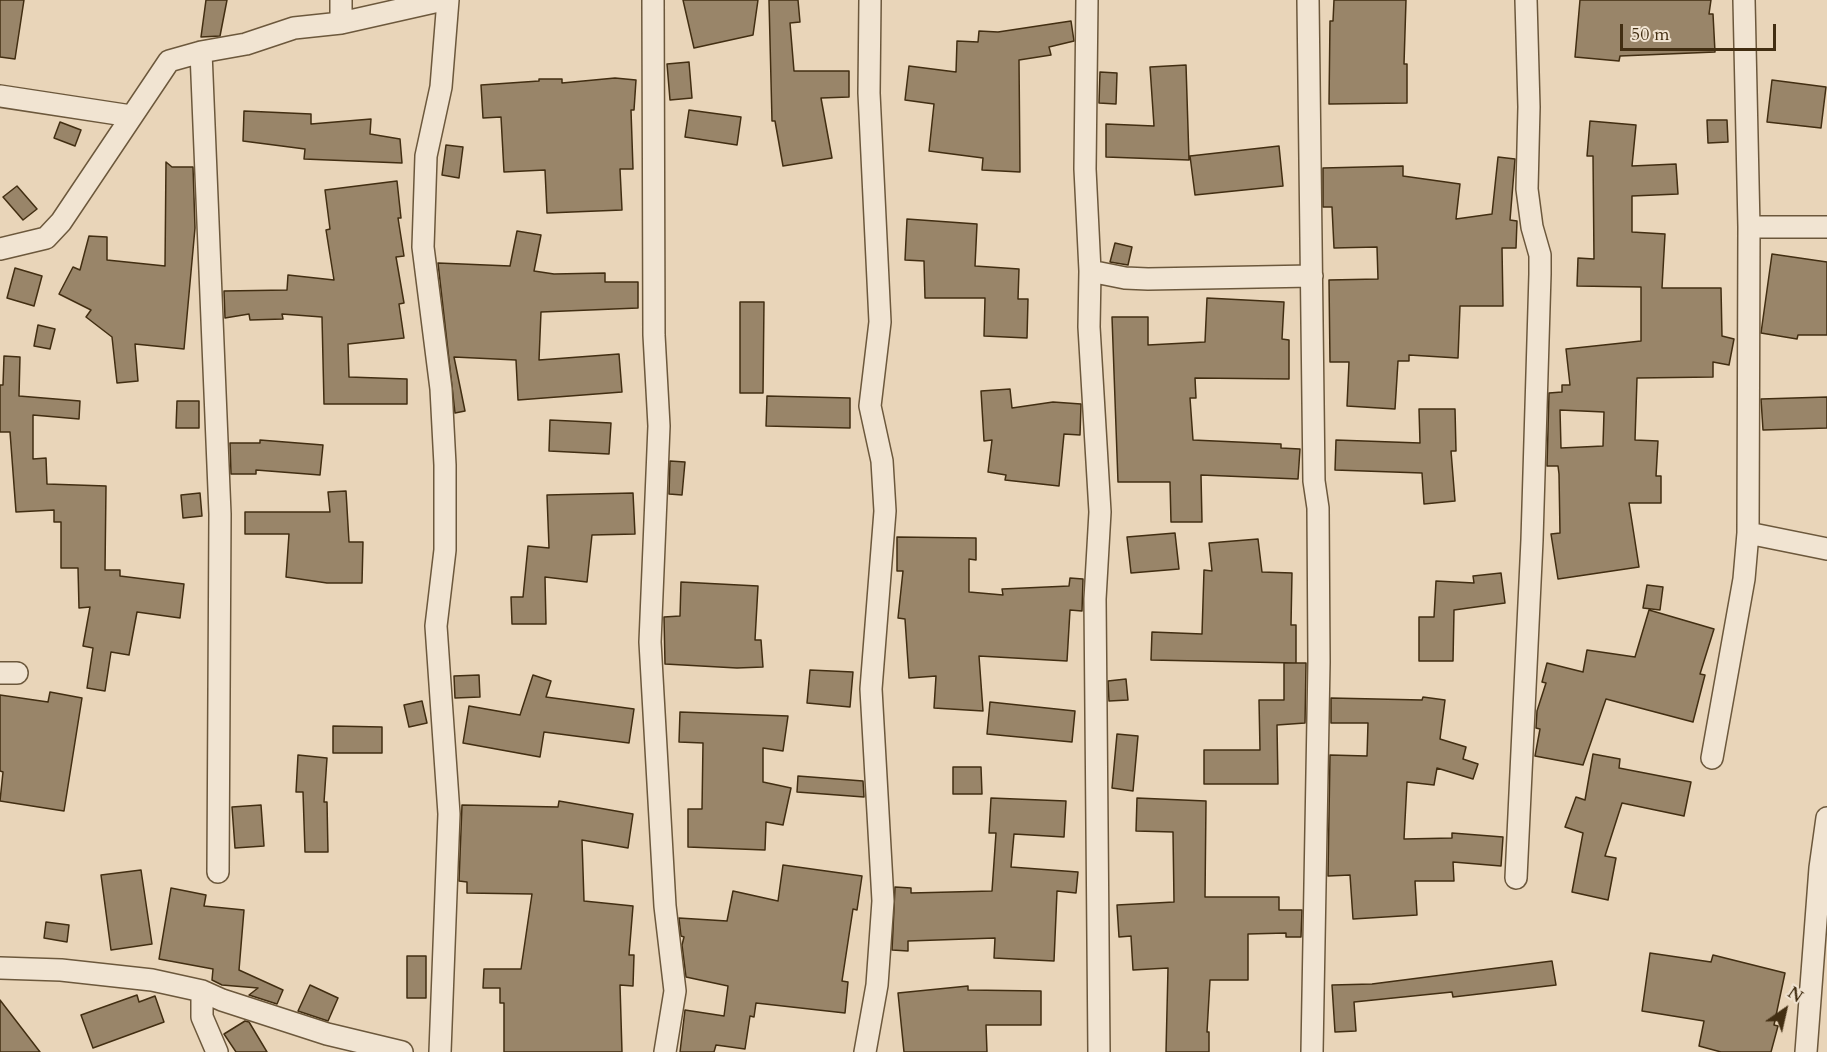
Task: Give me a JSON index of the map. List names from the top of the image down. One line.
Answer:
{"scale_bar":"50 m","north":"top right"}
